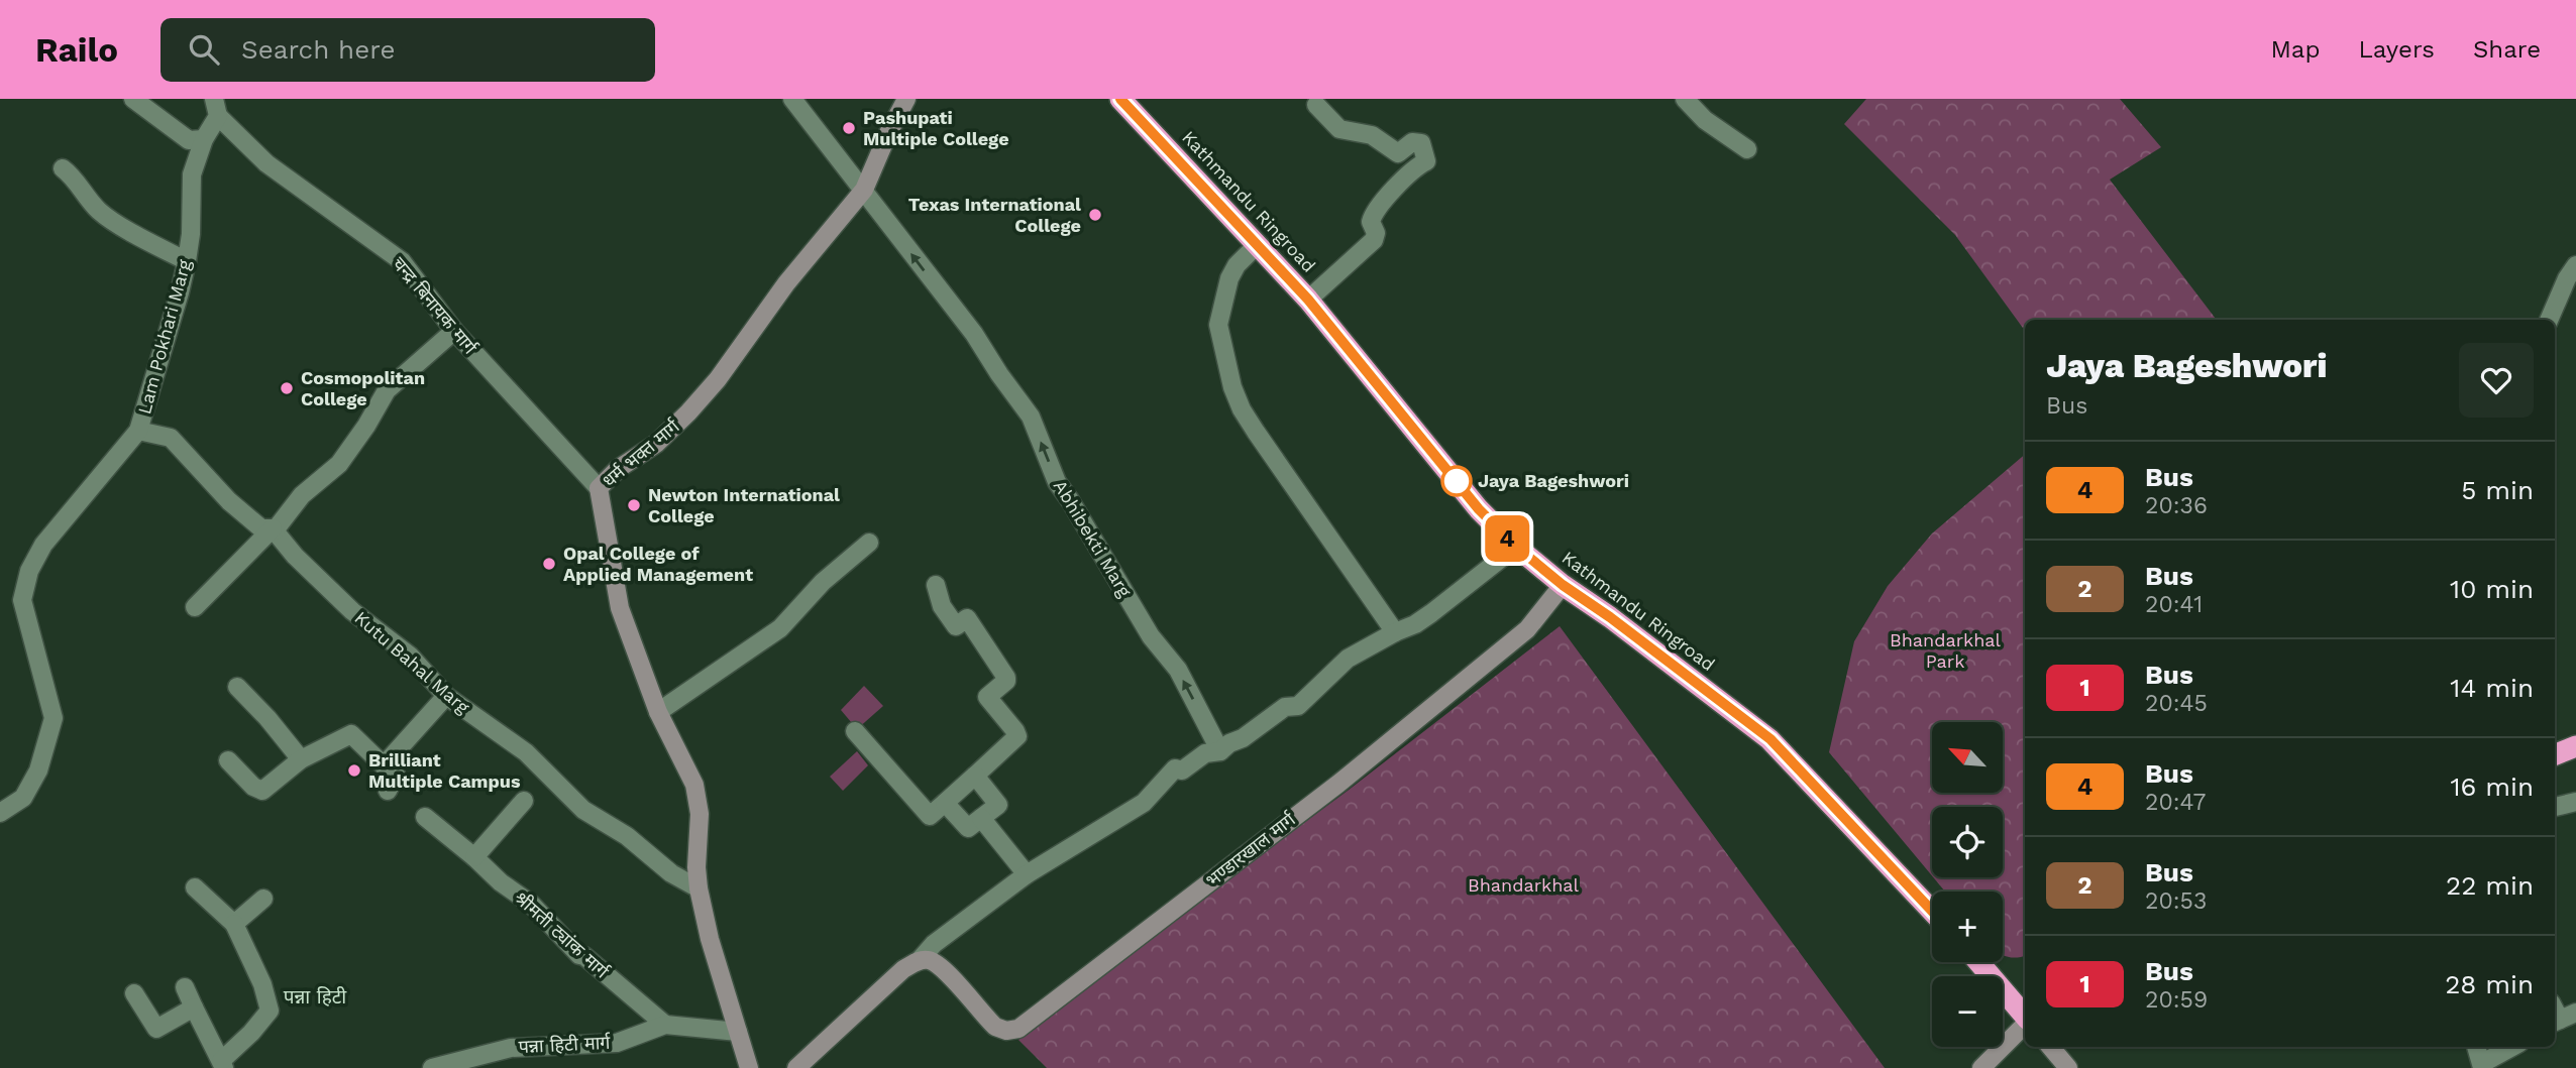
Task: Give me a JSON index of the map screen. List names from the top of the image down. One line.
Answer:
{"streets":{"highway":["Kathmandu Ringroad"],"main road":["धर्म भक्त मार्ग","भण्डारखाल मार्ग"],"street":["चन्द्र बिनायक मार्ग","Lam Pokhari Marg","Abhibekti Marg","Kutu Bahal Marg","श्रीमती ट्यांक मार्ग","पन्ना हिटी मार्ग"]},"crossings":[["Kathmandu Ringroad","भण्डारखाल मार्ग"],["चन्द्र बिनायक मार्ग","Lam Pokhari Marg"],["चन्द्र बिनायक मार्ग","धर्म भक्त मार्ग"],["Lam Pokhari Marg","Kutu Bahal Marg"],["धर्म भक्त मार्ग","Abhibekti Marg"],["धर्म भक्त मार्ग","Kutu Bahal Marg"],["धर्म भक्त मार्ग","पन्ना हिटी मार्ग"],["श्रीमती ट्यांक मार्ग","पन्ना हिटी मार्ग"]],"one_way":["Abhibekti Marg"],"districts":["पन्ना हिटी"],"parks":["Bhandarkhal Park","Bhandarkhal"],"places":["Pashupati Multiple College","Texas International College","Cosmopolitan College","Jaya Bageshwori","Newton International College","Opal College of Applied Management","Brilliant Multiple Campus"],"lines":["bus line 4"],"north":"top left","page":{"header":"Railo","search":"Search here","nav":["Map","Layers","Share"],"on_map":"4","heading":["Jaya Bageshwori","Bus"],"list":[{"mark":"4","name":"Bus","note":"20:36","value":"5 min"},{"mark":"2","name":"Bus","note":"20:41","value":"10 min"},{"mark":"1","name":"Bus","note":"20:45","value":"14 min"},{"mark":"4","name":"Bus","note":"20:47","value":"16 min"},{"mark":"2","name":"Bus","note":"20:53","value":"22 min"},{"mark":"1","name":"Bus","note":"20:59","value":"28 min"}],"map_buttons":["+","−"]}}
